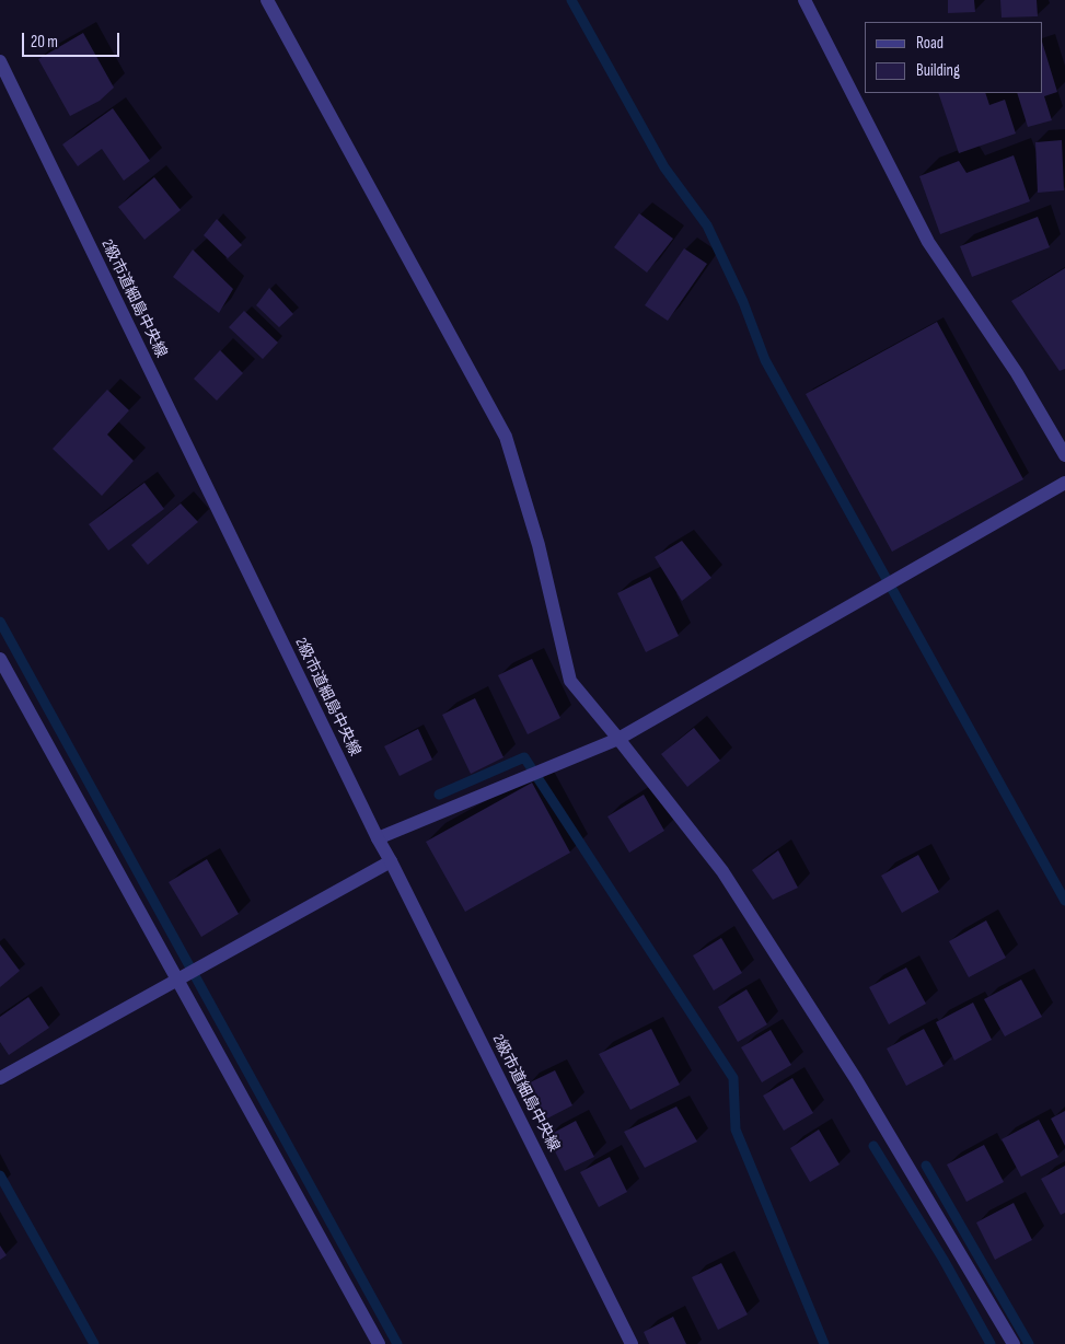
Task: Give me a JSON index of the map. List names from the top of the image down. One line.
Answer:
{"streets":{"street":["2級市道細島中央線"]},"legend":["Road","Building"],"scale_bar":"20 m"}
